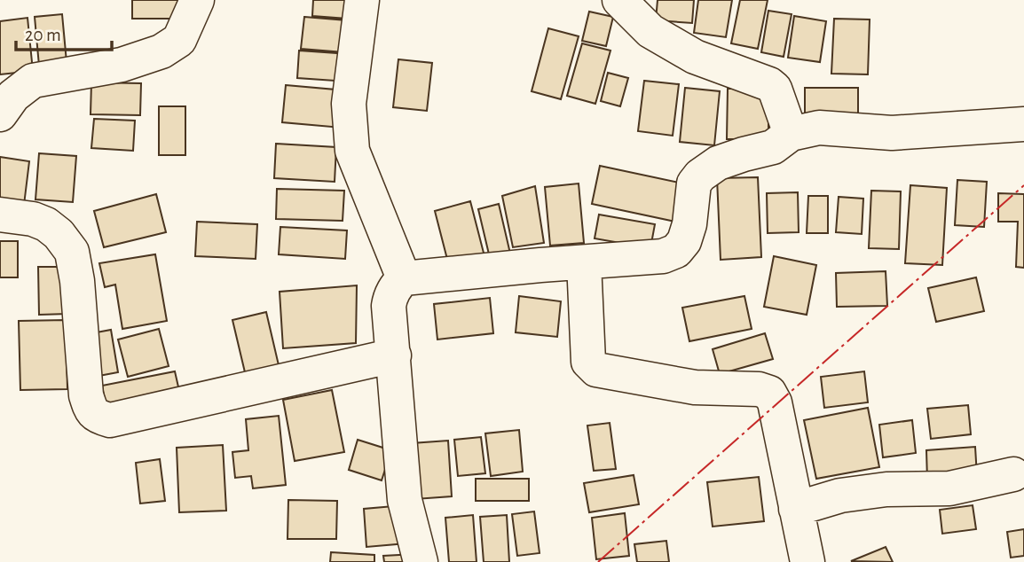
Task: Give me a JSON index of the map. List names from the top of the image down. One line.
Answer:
{"scale_bar":"20 m"}
